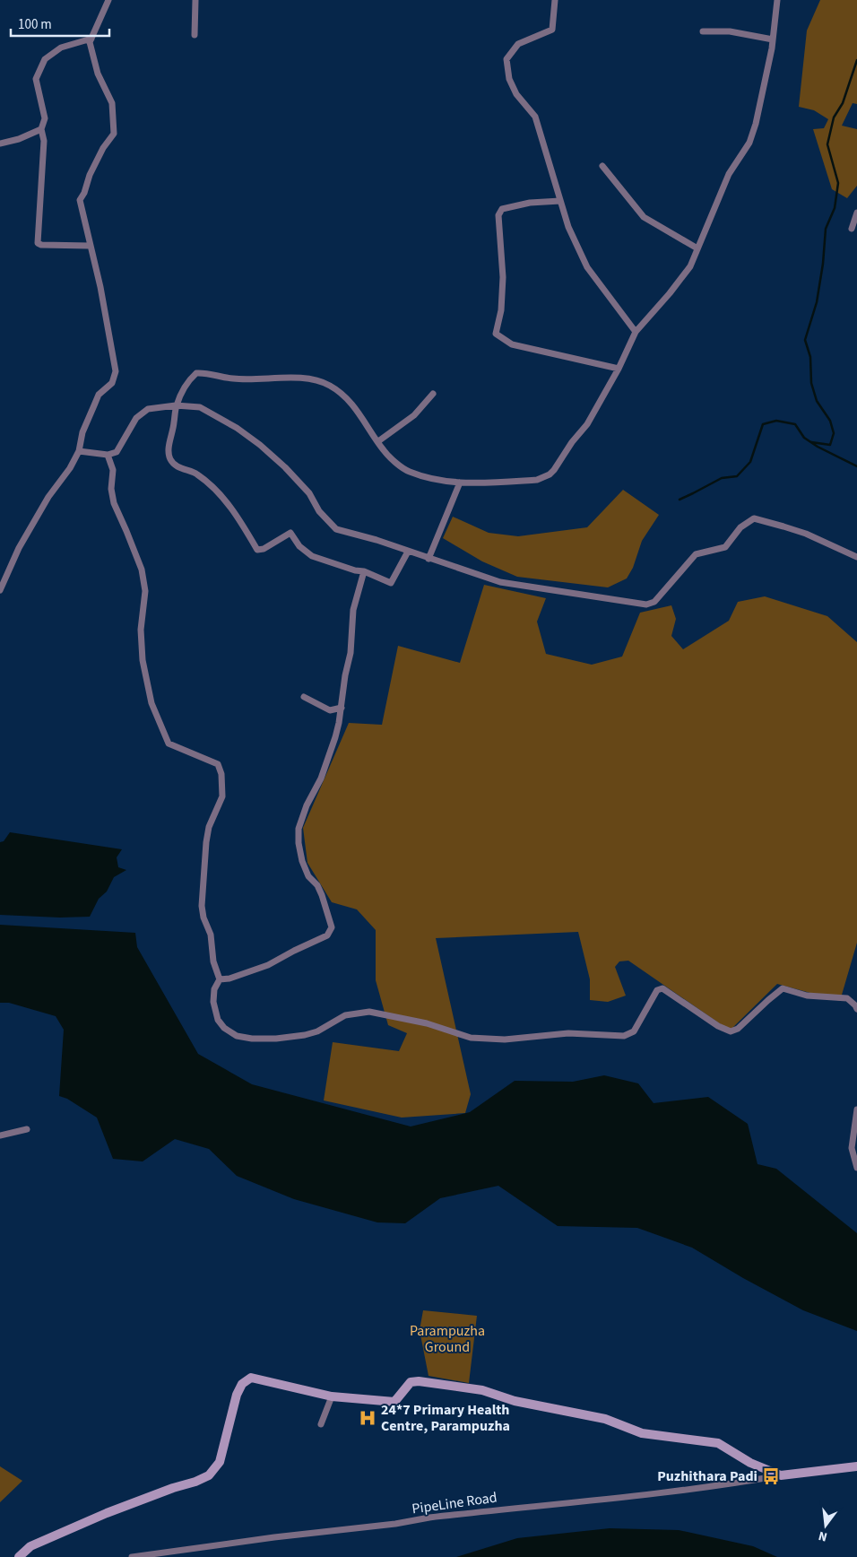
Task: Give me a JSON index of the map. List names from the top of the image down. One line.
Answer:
{"streets":{"street":["PipeLine Road"]},"parks":["Parampuzha Ground"],"places":{"hospital":["24*7 Primary Health Centre, Parampuzha"],"bus stop":["Puzhithara Padi"]},"scale_bar":"100 m","north":"bottom"}
